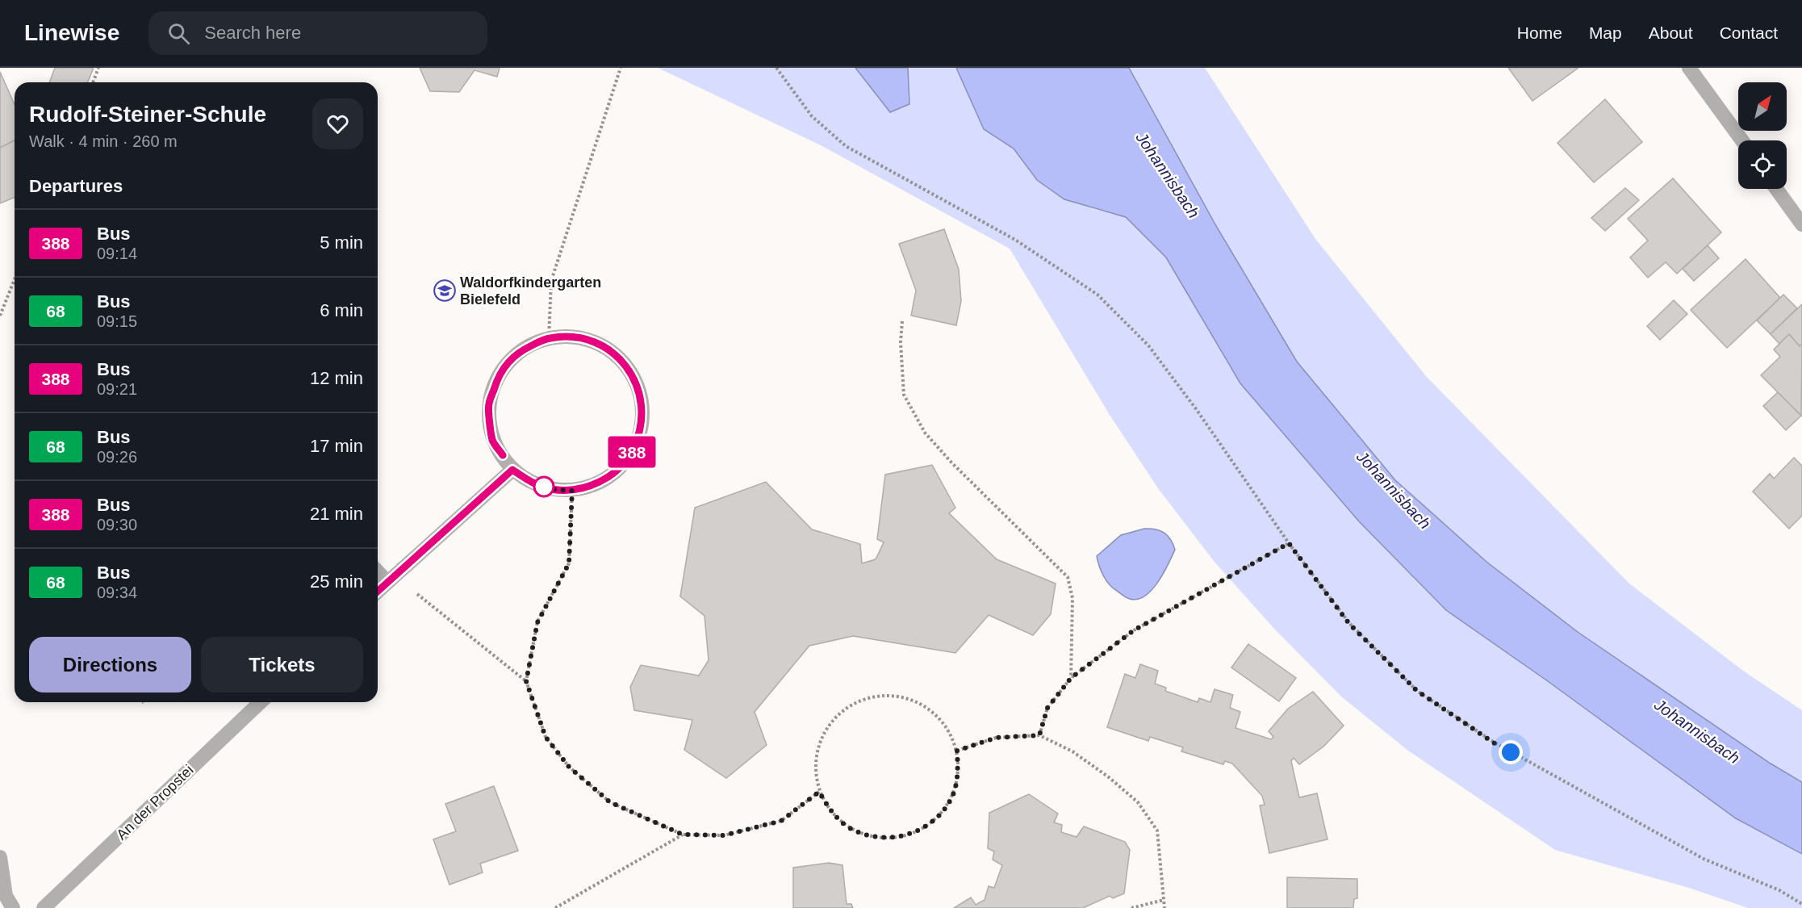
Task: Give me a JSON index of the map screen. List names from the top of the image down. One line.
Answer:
{"streets":{"street":["An der Propstei"]},"water":["Johannisbach"],"places":{"school or university":["Waldorfkindergarten Bielefeld"]},"lines":["bus line 388"],"north":"top right","page":{"header":"Linewise","search":"Search here","nav":["Home","Map","About","Contact"],"on_map":"388","heading":[["Rudolf-Steiner-Schule","Walk · 4 min · 260 m"],"Departures"],"list":[{"mark":"388","name":"Bus","note":"09:14","value":"5 min"},{"mark":"68","name":"Bus","note":"09:15","value":"6 min"},{"mark":"388","name":"Bus","note":"09:21","value":"12 min"},{"mark":"68","name":"Bus","note":"09:26","value":"17 min"},{"mark":"388","name":"Bus","note":"09:30","value":"21 min"},{"mark":"68","name":"Bus","note":"09:34","value":"25 min"}],"buttons":["Directions","Tickets"]}}
